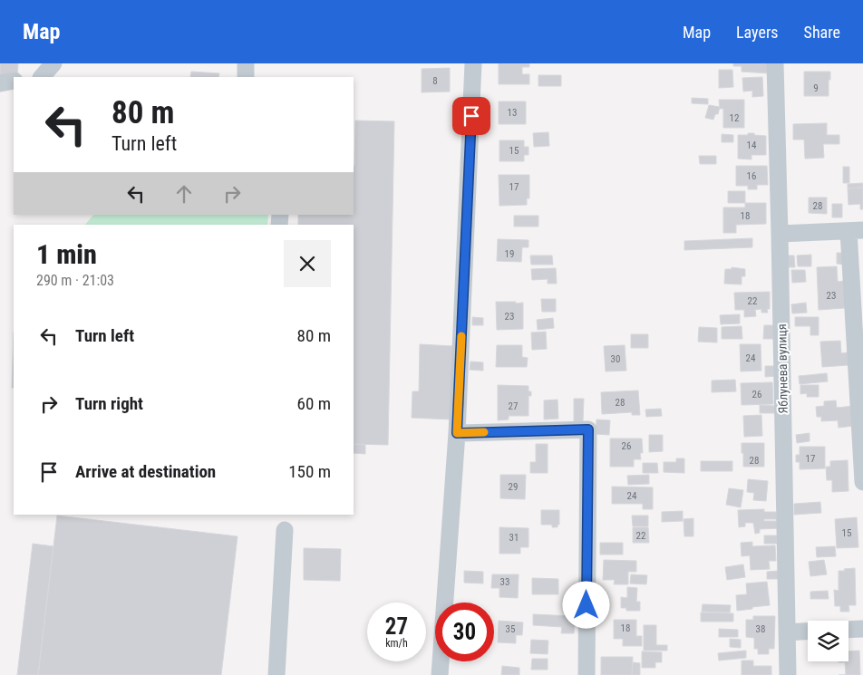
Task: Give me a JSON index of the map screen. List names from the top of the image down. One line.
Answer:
{"streets":{"street":["Яблунева вулиця"]},"house_numbers":["8","9","13","12","14","15","16","17","28","18","19","23","22","23","24","30","26","28","27","26","17","28","29","24","15","22","31","33","18","35","38"],"page":{"header":"Map","nav":["Map","Layers","Share"],"turn":["80 m","Turn left"],"heading":["1 min","290 m · 21:03"],"list":[{"name":"Turn left","value":"80 m"},{"name":"Turn right","value":"60 m"},{"name":"Arrive at destination","value":"150 m"}],"speed":"27 km/h","limit":"30"}}
